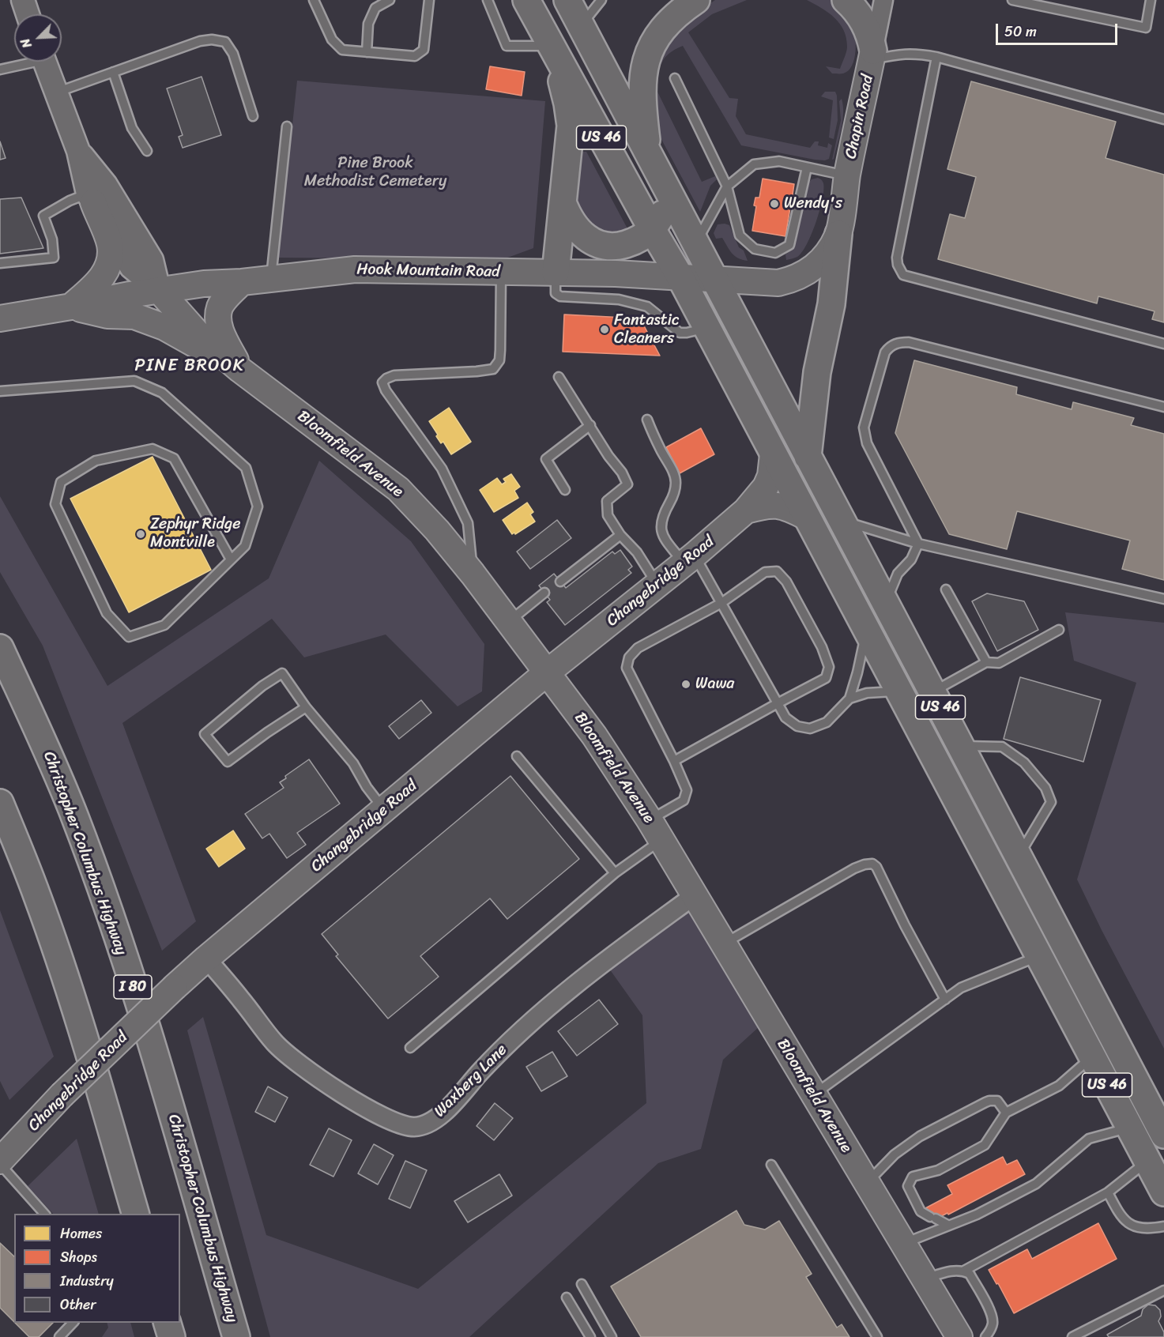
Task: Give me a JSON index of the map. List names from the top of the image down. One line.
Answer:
{"streets":{"highway":["US 46","Christopher Columbus Highway","I 80"],"main road":["Chapin Road","Hook Mountain Road","Bloomfield Avenue","Changebridge Road"],"street":["Waxberg Lane"]},"crossings":[["Chapin Road","Hook Mountain Road"],["US 46","Hook Mountain Road"],["US 46","Changebridge Road"],["Hook Mountain Road","Bloomfield Avenue"],["Bloomfield Avenue","Changebridge Road"],["Bloomfield Avenue","Waxberg Lane"],["Changebridge Road","Waxberg Lane"]],"districts":["PINE BROOK"],"parks":["Pine Brook Methodist Cemetery"],"places":["Wendy's","Fantastic Cleaners","Zephyr Ridge Montville","Wawa"],"legend":["Homes","Shops","Industry","Other"],"scale_bar":"50 m","north":"bottom left"}
